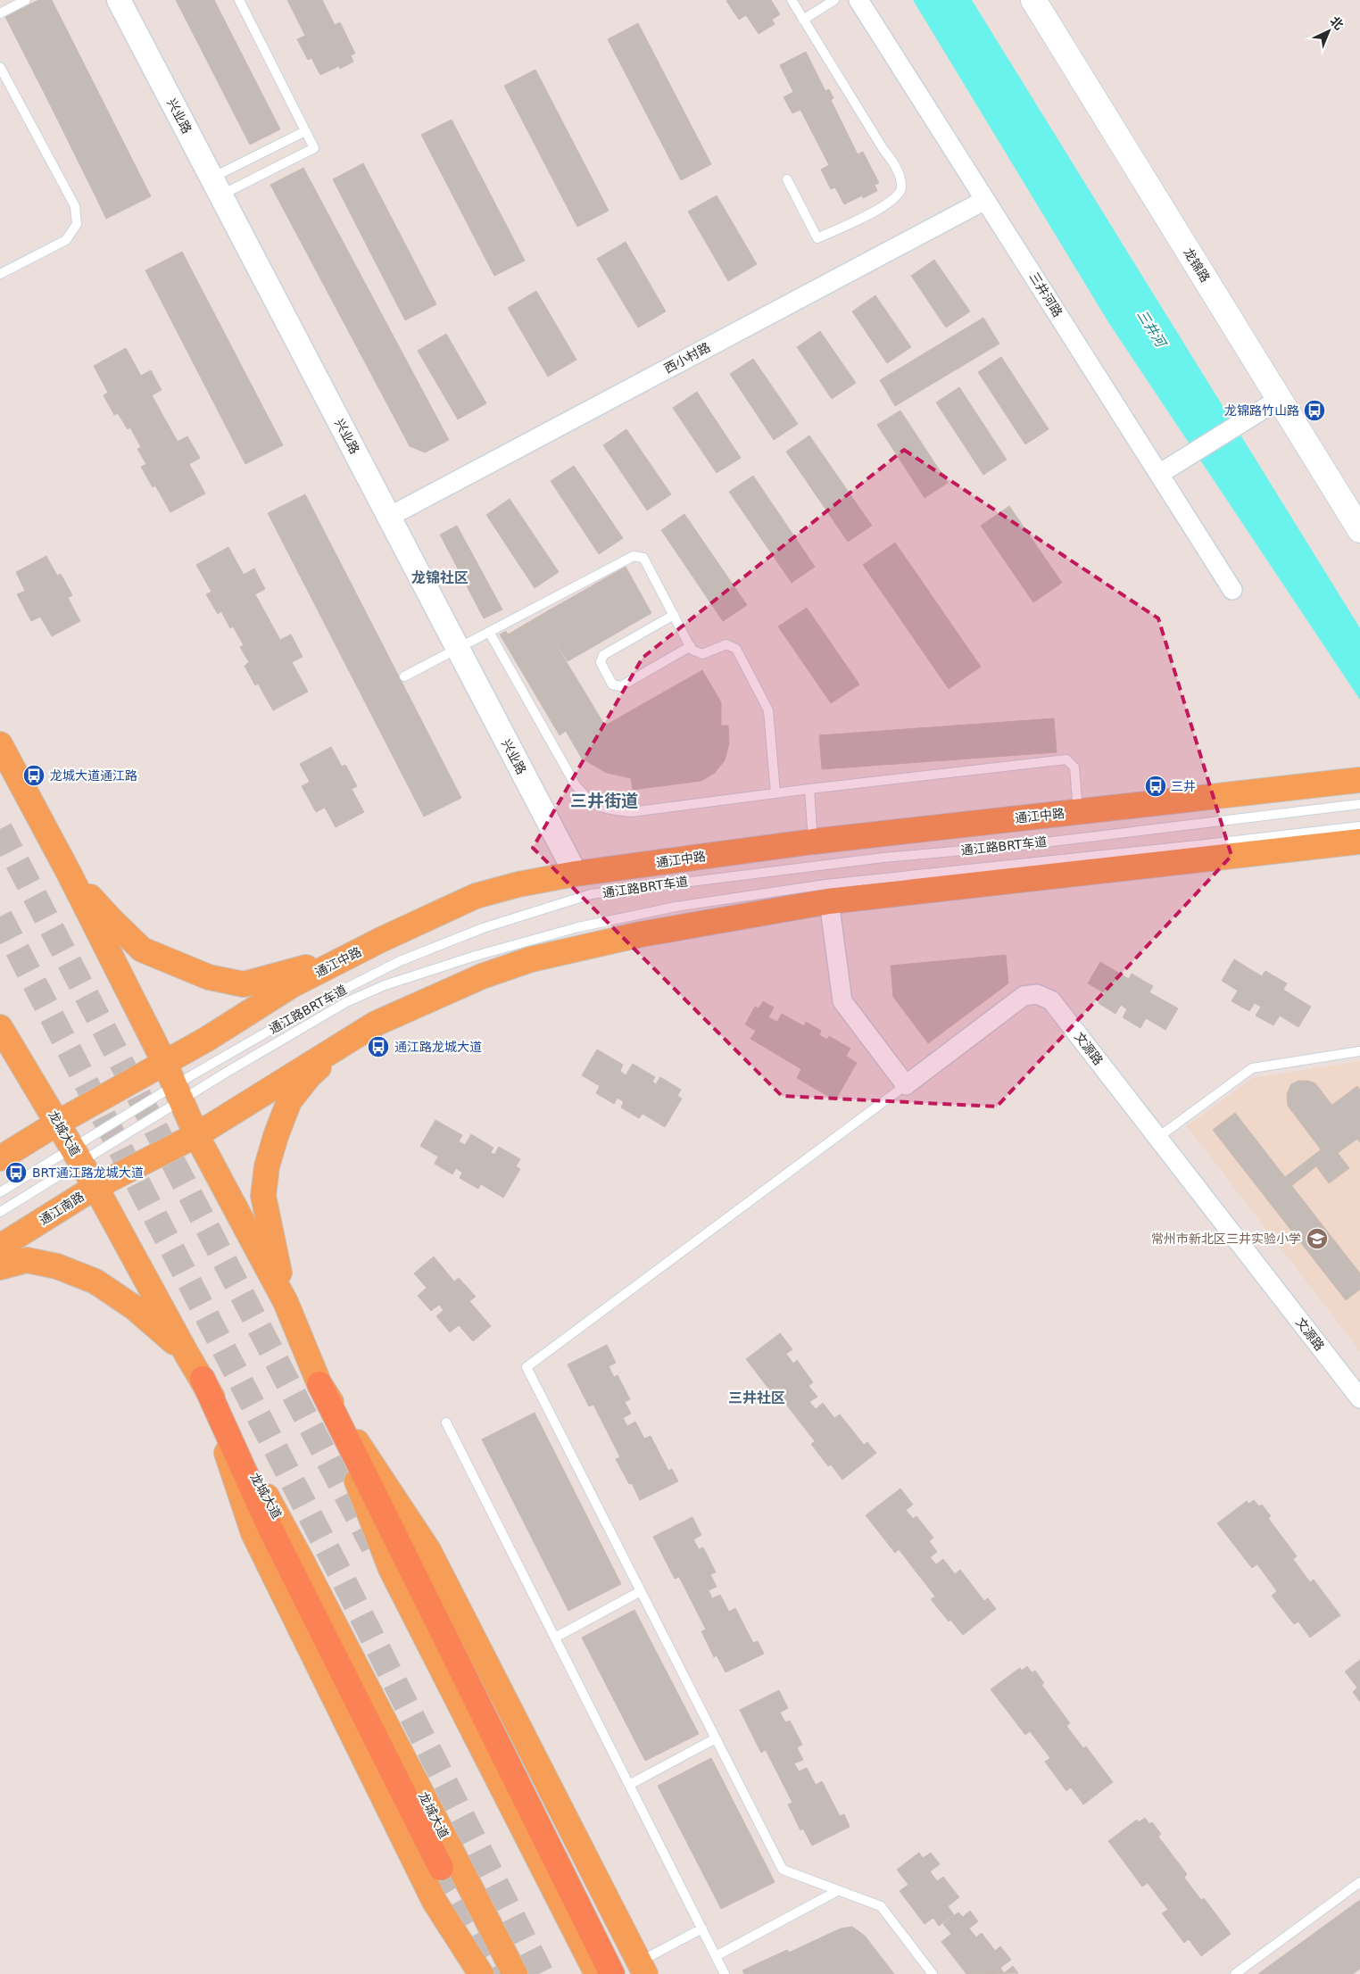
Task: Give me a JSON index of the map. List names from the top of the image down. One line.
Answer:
{"streets":{"main road":["龙锦路","通江中路","龙城大道","通江南路"],"street":["兴业路","三井河路","西小村路","文源路"],"lane":["通江路BRT车道"]},"crossings":[["兴业路","西小村路"],["兴业路","通江中路"],["三井河路","西小村路"],["通江中路","通江路BRT车道"],["通江中路","龙城大道"],["通江路BRT车道","龙城大道"],["龙城大道","通江南路"]],"districts":["龙锦社区","三井街道","三井社区"],"water":["三井河"],"places":{"bus stop":["龙锦路竹山路","龙城大道通江路","三井","通江路龙城大道","BRT通江路龙城大道"],"school or university":["常州市新北区三井实验小学"]},"north":"top right"}
